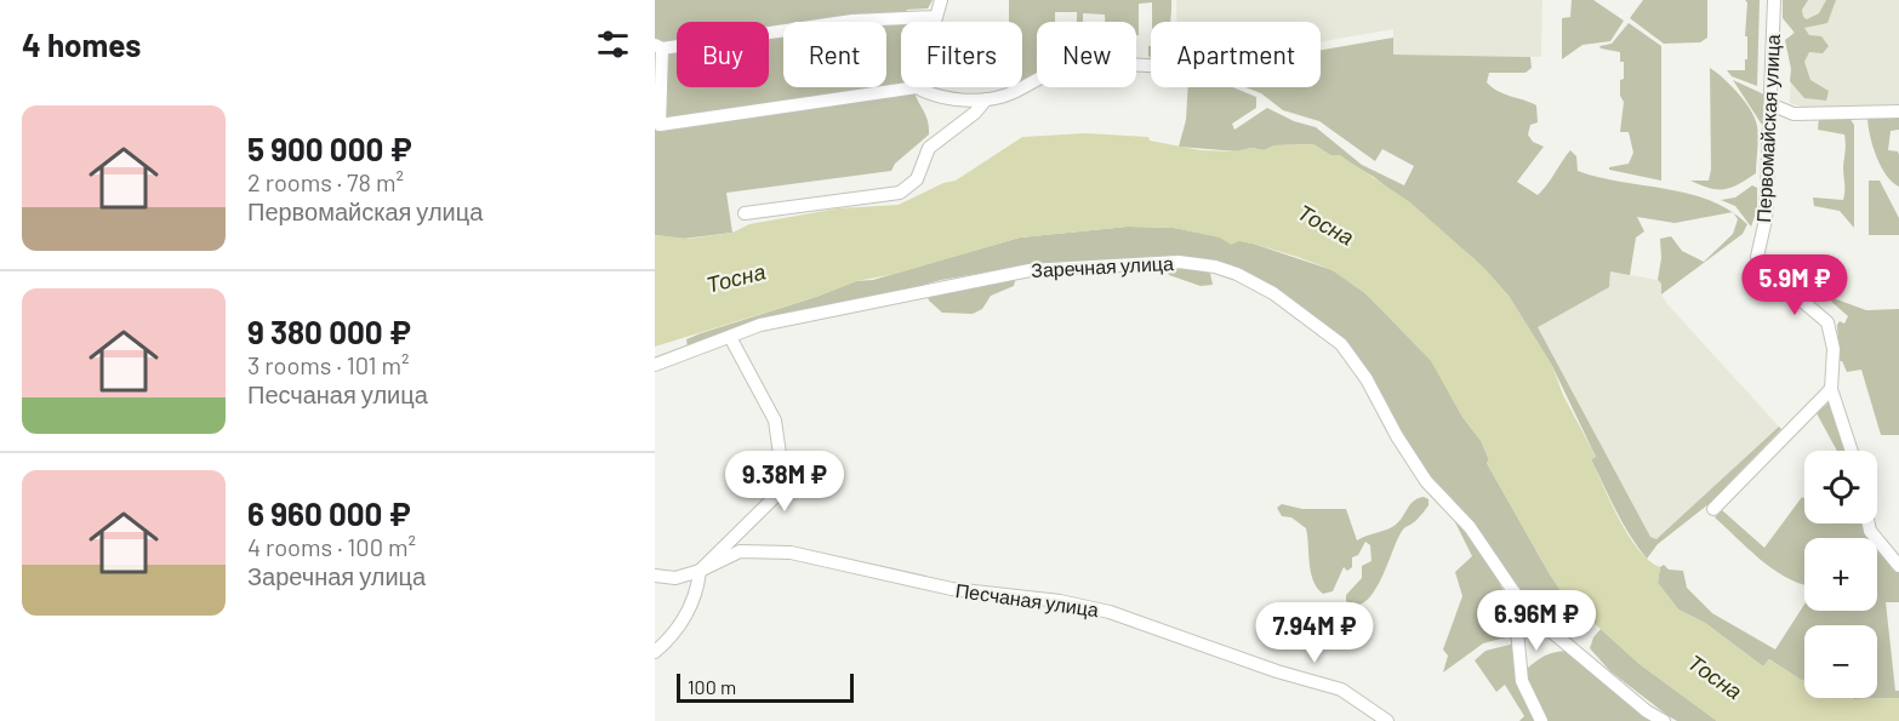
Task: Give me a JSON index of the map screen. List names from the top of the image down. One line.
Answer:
{"streets":{"street":["Первомайская улица","Заречная улица","Песчаная улица"]},"water":["Тосна"],"scale_bar":"100 m","page":{"heading":"4 homes","chip":["Buy","Rent","Filters","New","Apartment"],"list":[{"name":"5 900 000 ₽","note":"2 rooms · 78 m² · Первомайская улица"},{"name":"9 380 000 ₽","note":"3 rooms · 101 m² · Песчаная улица"},{"name":"6 960 000 ₽","note":"4 rooms · 100 m² · Заречная улица"}],"price":["5.9M ₽","9.38M ₽","6.96M ₽","7.94M ₽"],"map_buttons":["+","−"],"scale":"100 m"}}
